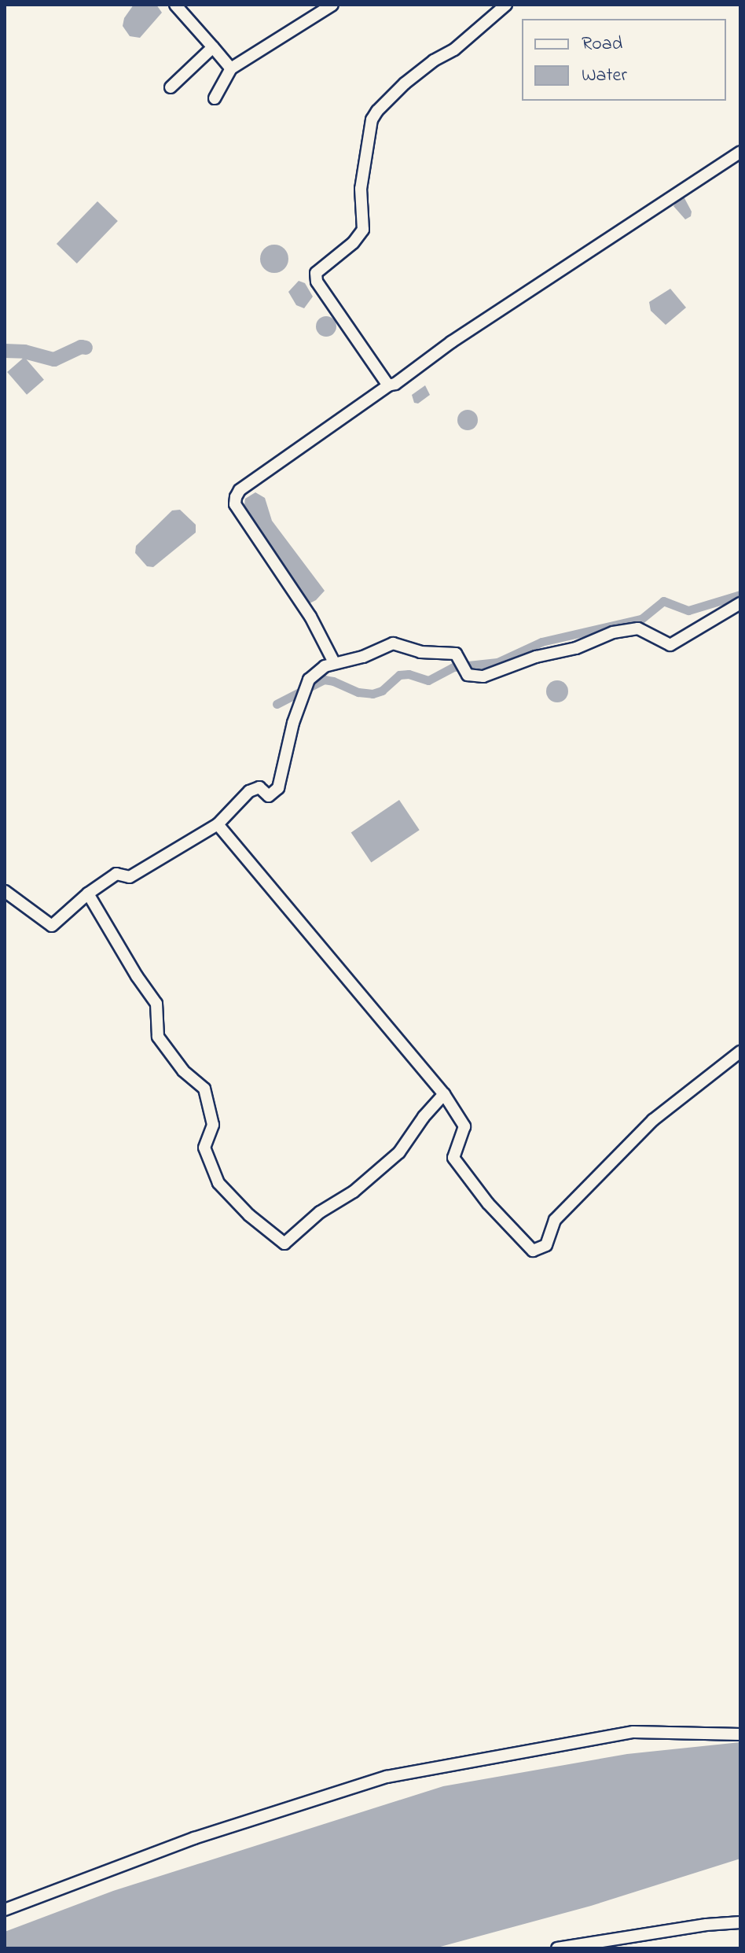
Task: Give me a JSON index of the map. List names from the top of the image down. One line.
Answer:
{"legend":["Road","Water"]}
